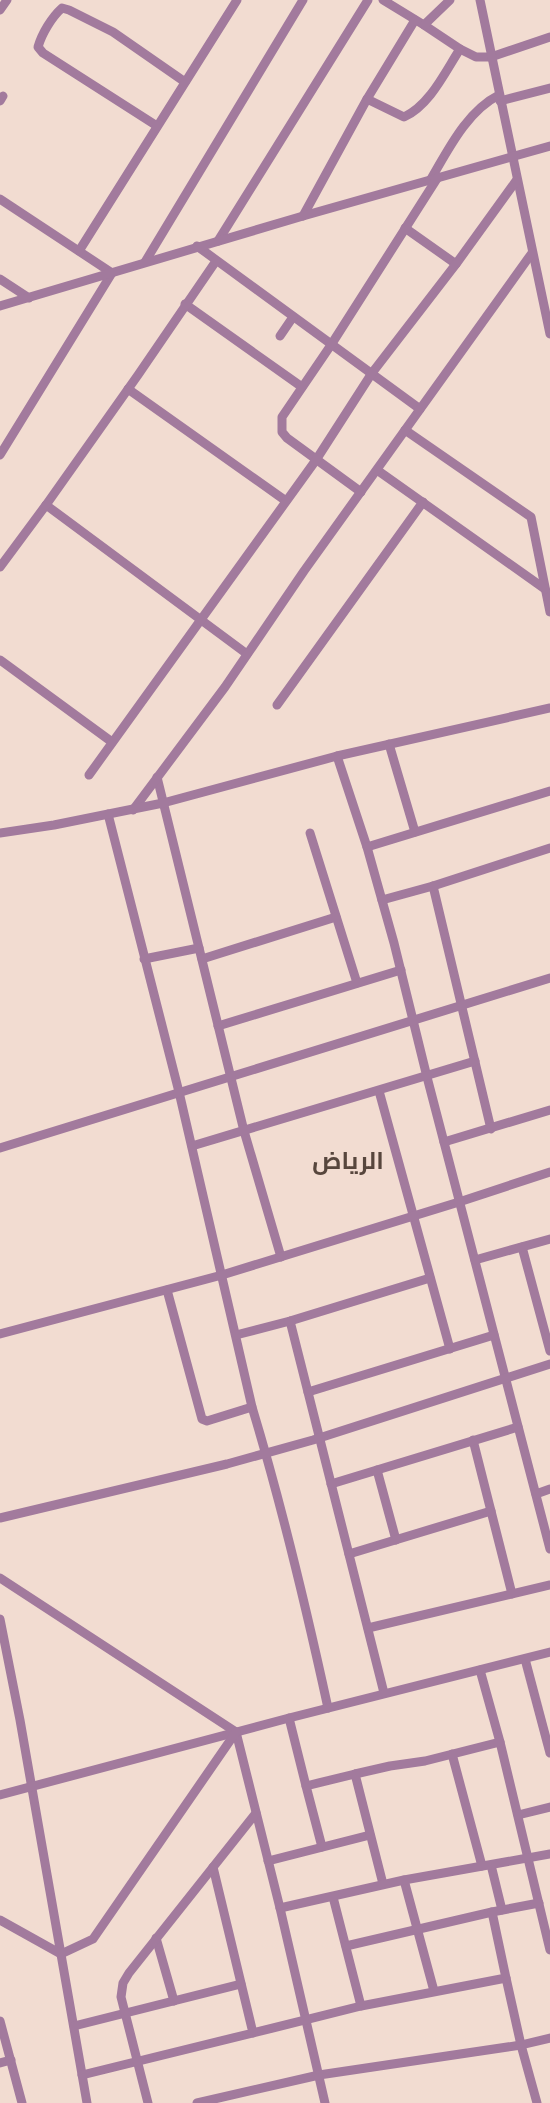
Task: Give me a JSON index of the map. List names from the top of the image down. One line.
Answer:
{"districts":["الرياض"]}
